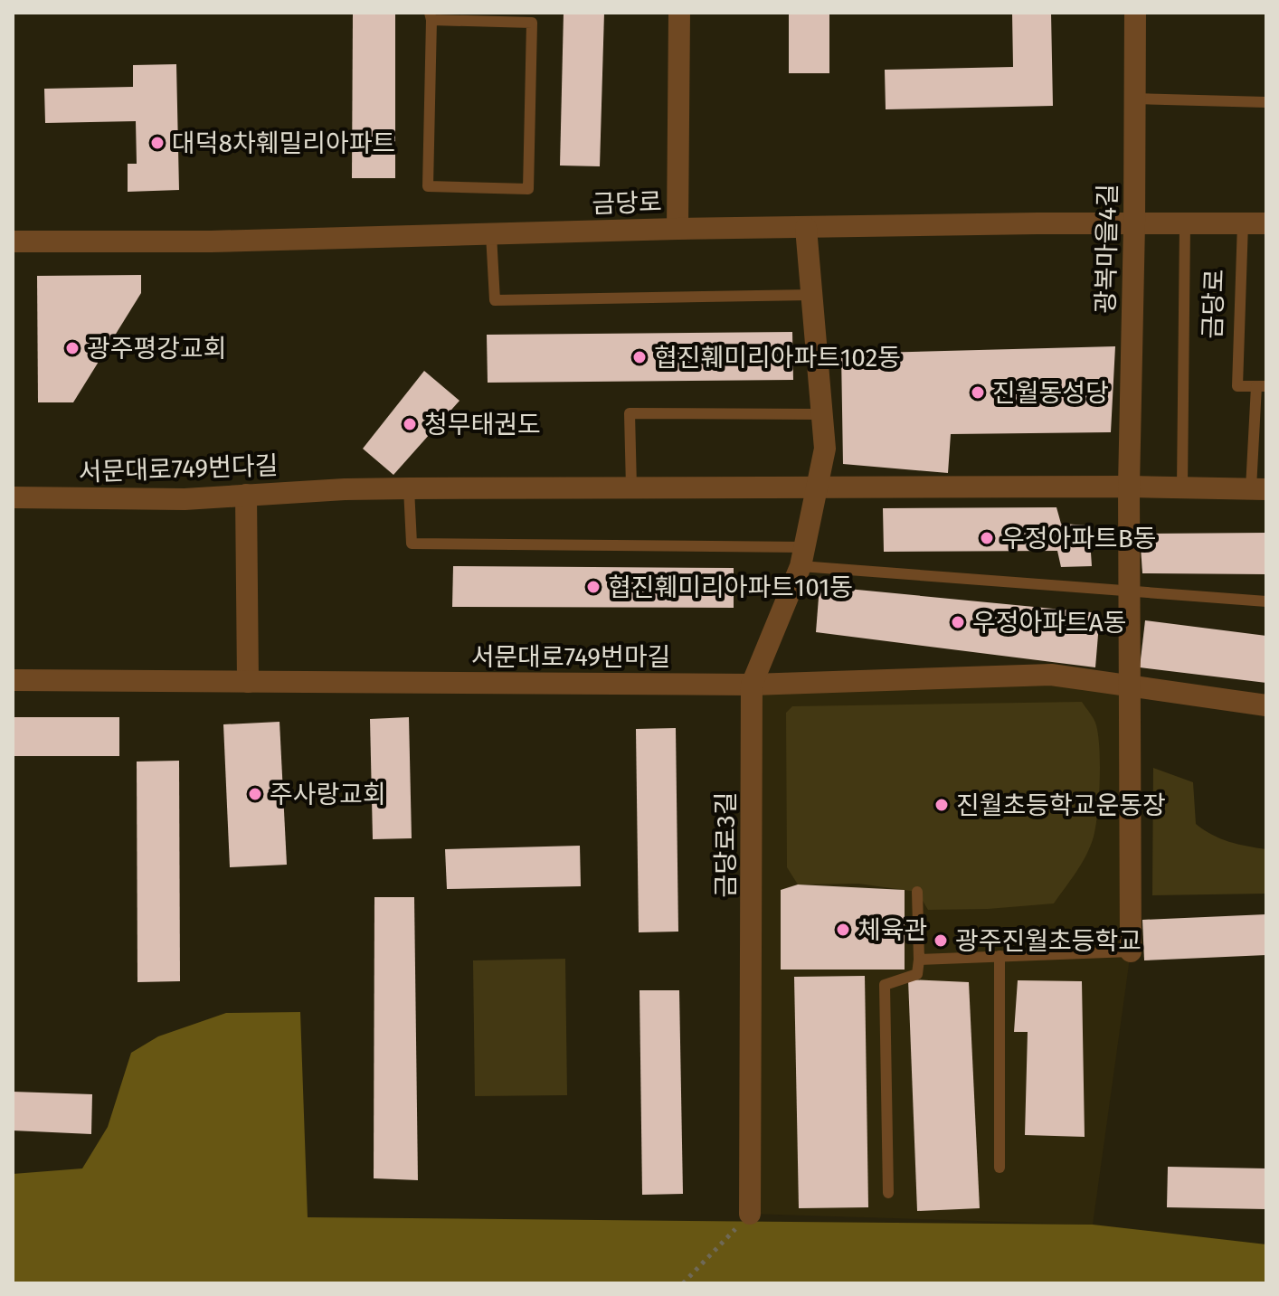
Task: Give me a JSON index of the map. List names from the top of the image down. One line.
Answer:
{"streets":{"street":["금당로","광복마을4길","서문대로749번다길","서문대로749번마길","금당로3길"]},"crossings":[["금당로","광복마을4길"],["금당로","금당로3길"],["광복마을4길","서문대로749번마길"],["서문대로749번마길","금당로3길"]],"places":["대덕8차훼밀리아파트","광주평강교회","협진훼미리아파트102동","진월동성당","청무태권도","우정아파트B동","협진훼미리아파트101동","우정아파트A동","주사랑교회","진월초등학교운동장","체육관","광주진월초등학교"]}
